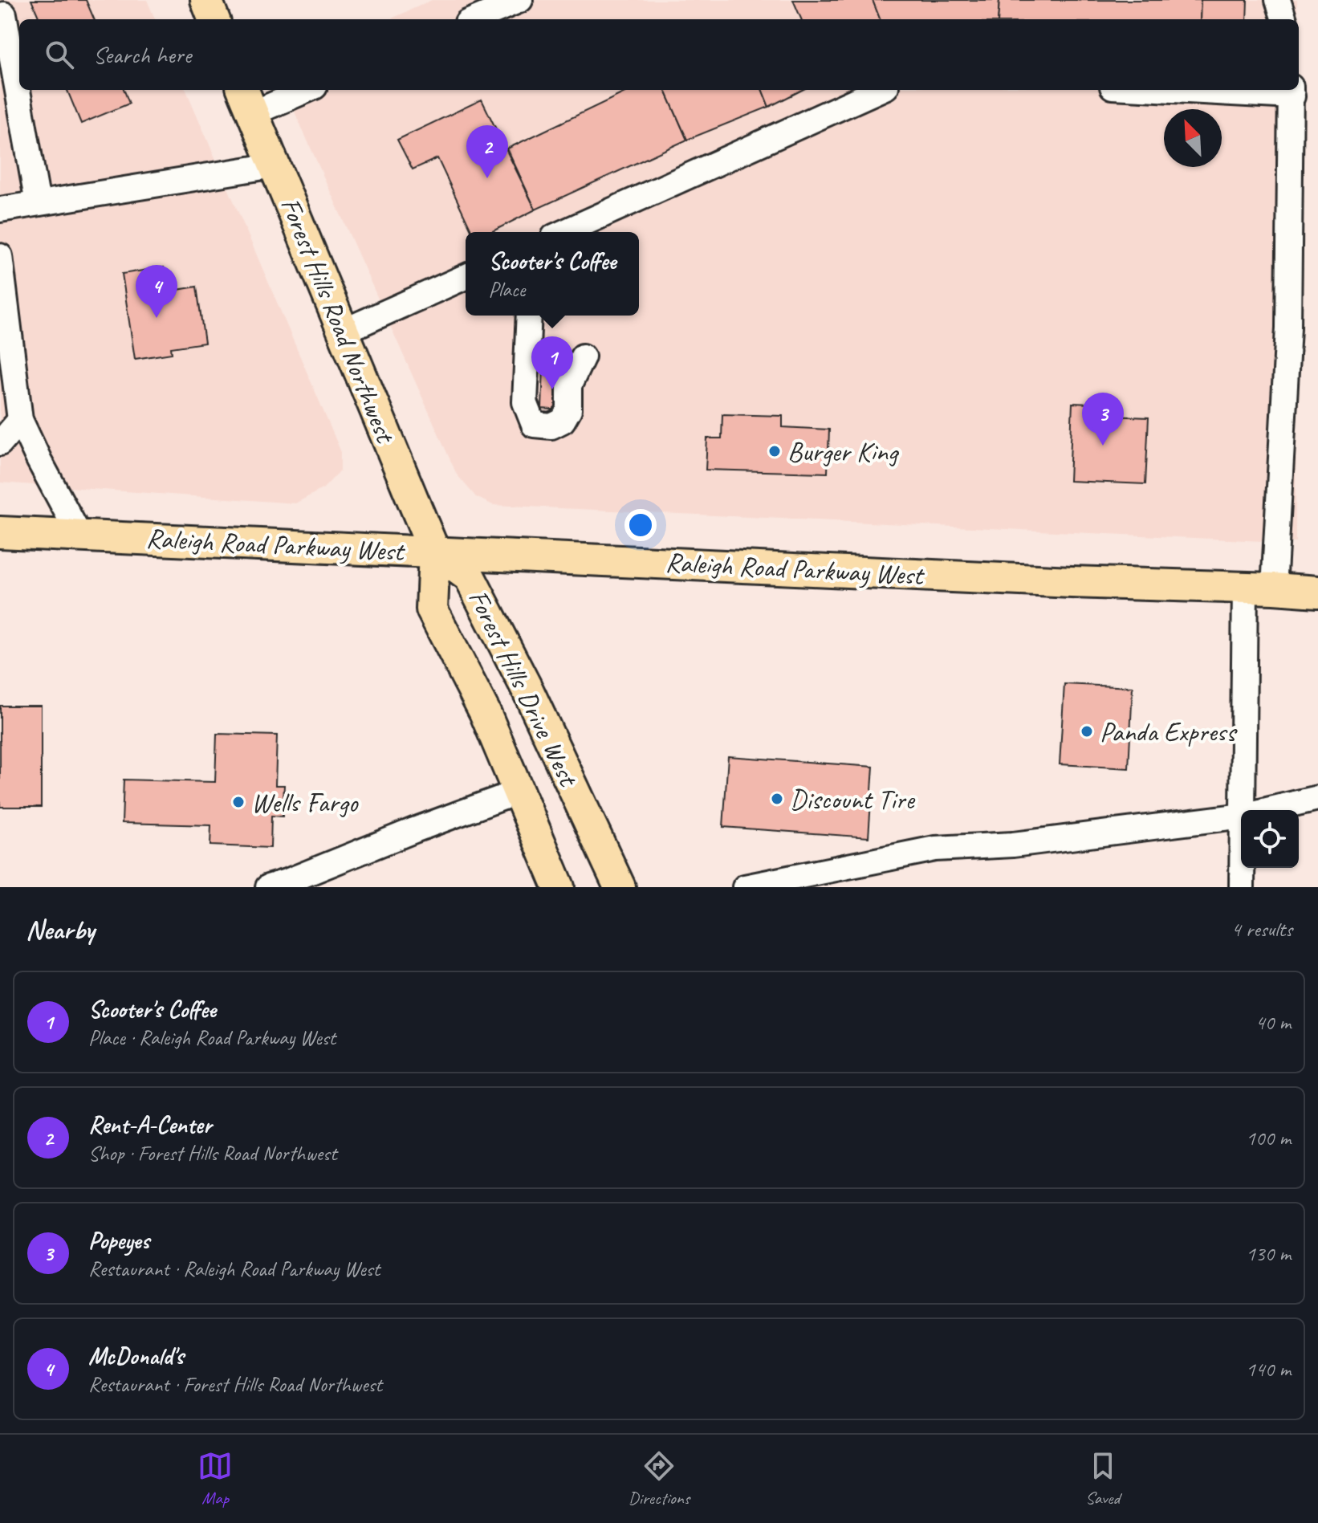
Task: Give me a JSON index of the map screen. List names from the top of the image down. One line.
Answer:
{"streets":{"main road":["Forest Hills Road Northwest","Raleigh Road Parkway West","Forest Hills Drive West"]},"crossings":[["Forest Hills Road Northwest","Raleigh Road Parkway West"],["Forest Hills Road Northwest","Forest Hills Drive West"],["Raleigh Road Parkway West","Forest Hills Drive West"]],"places":["Burger King","Panda Express","Discount Tire","Wells Fargo"],"north":"top left","page":{"search":"Search here","pins":["2","4","1","3"],"popup":["Scooter's Coffee","Place"],"heading":["Nearby","4 results"],"list":[{"mark":"1","name":"Scooter's Coffee","note":"Place · Raleigh Road Parkway West","value":"40 m"},{"mark":"2","name":"Rent-A-Center","note":"Shop · Forest Hills Road Northwest","value":"100 m"},{"mark":"3","name":"Popeyes","note":"Restaurant · Raleigh Road Parkway West","value":"130 m"},{"mark":"4","name":"McDonald's","note":"Restaurant · Forest Hills Road Northwest","value":"140 m"}],"nav":["Map","Directions","Saved"]}}
